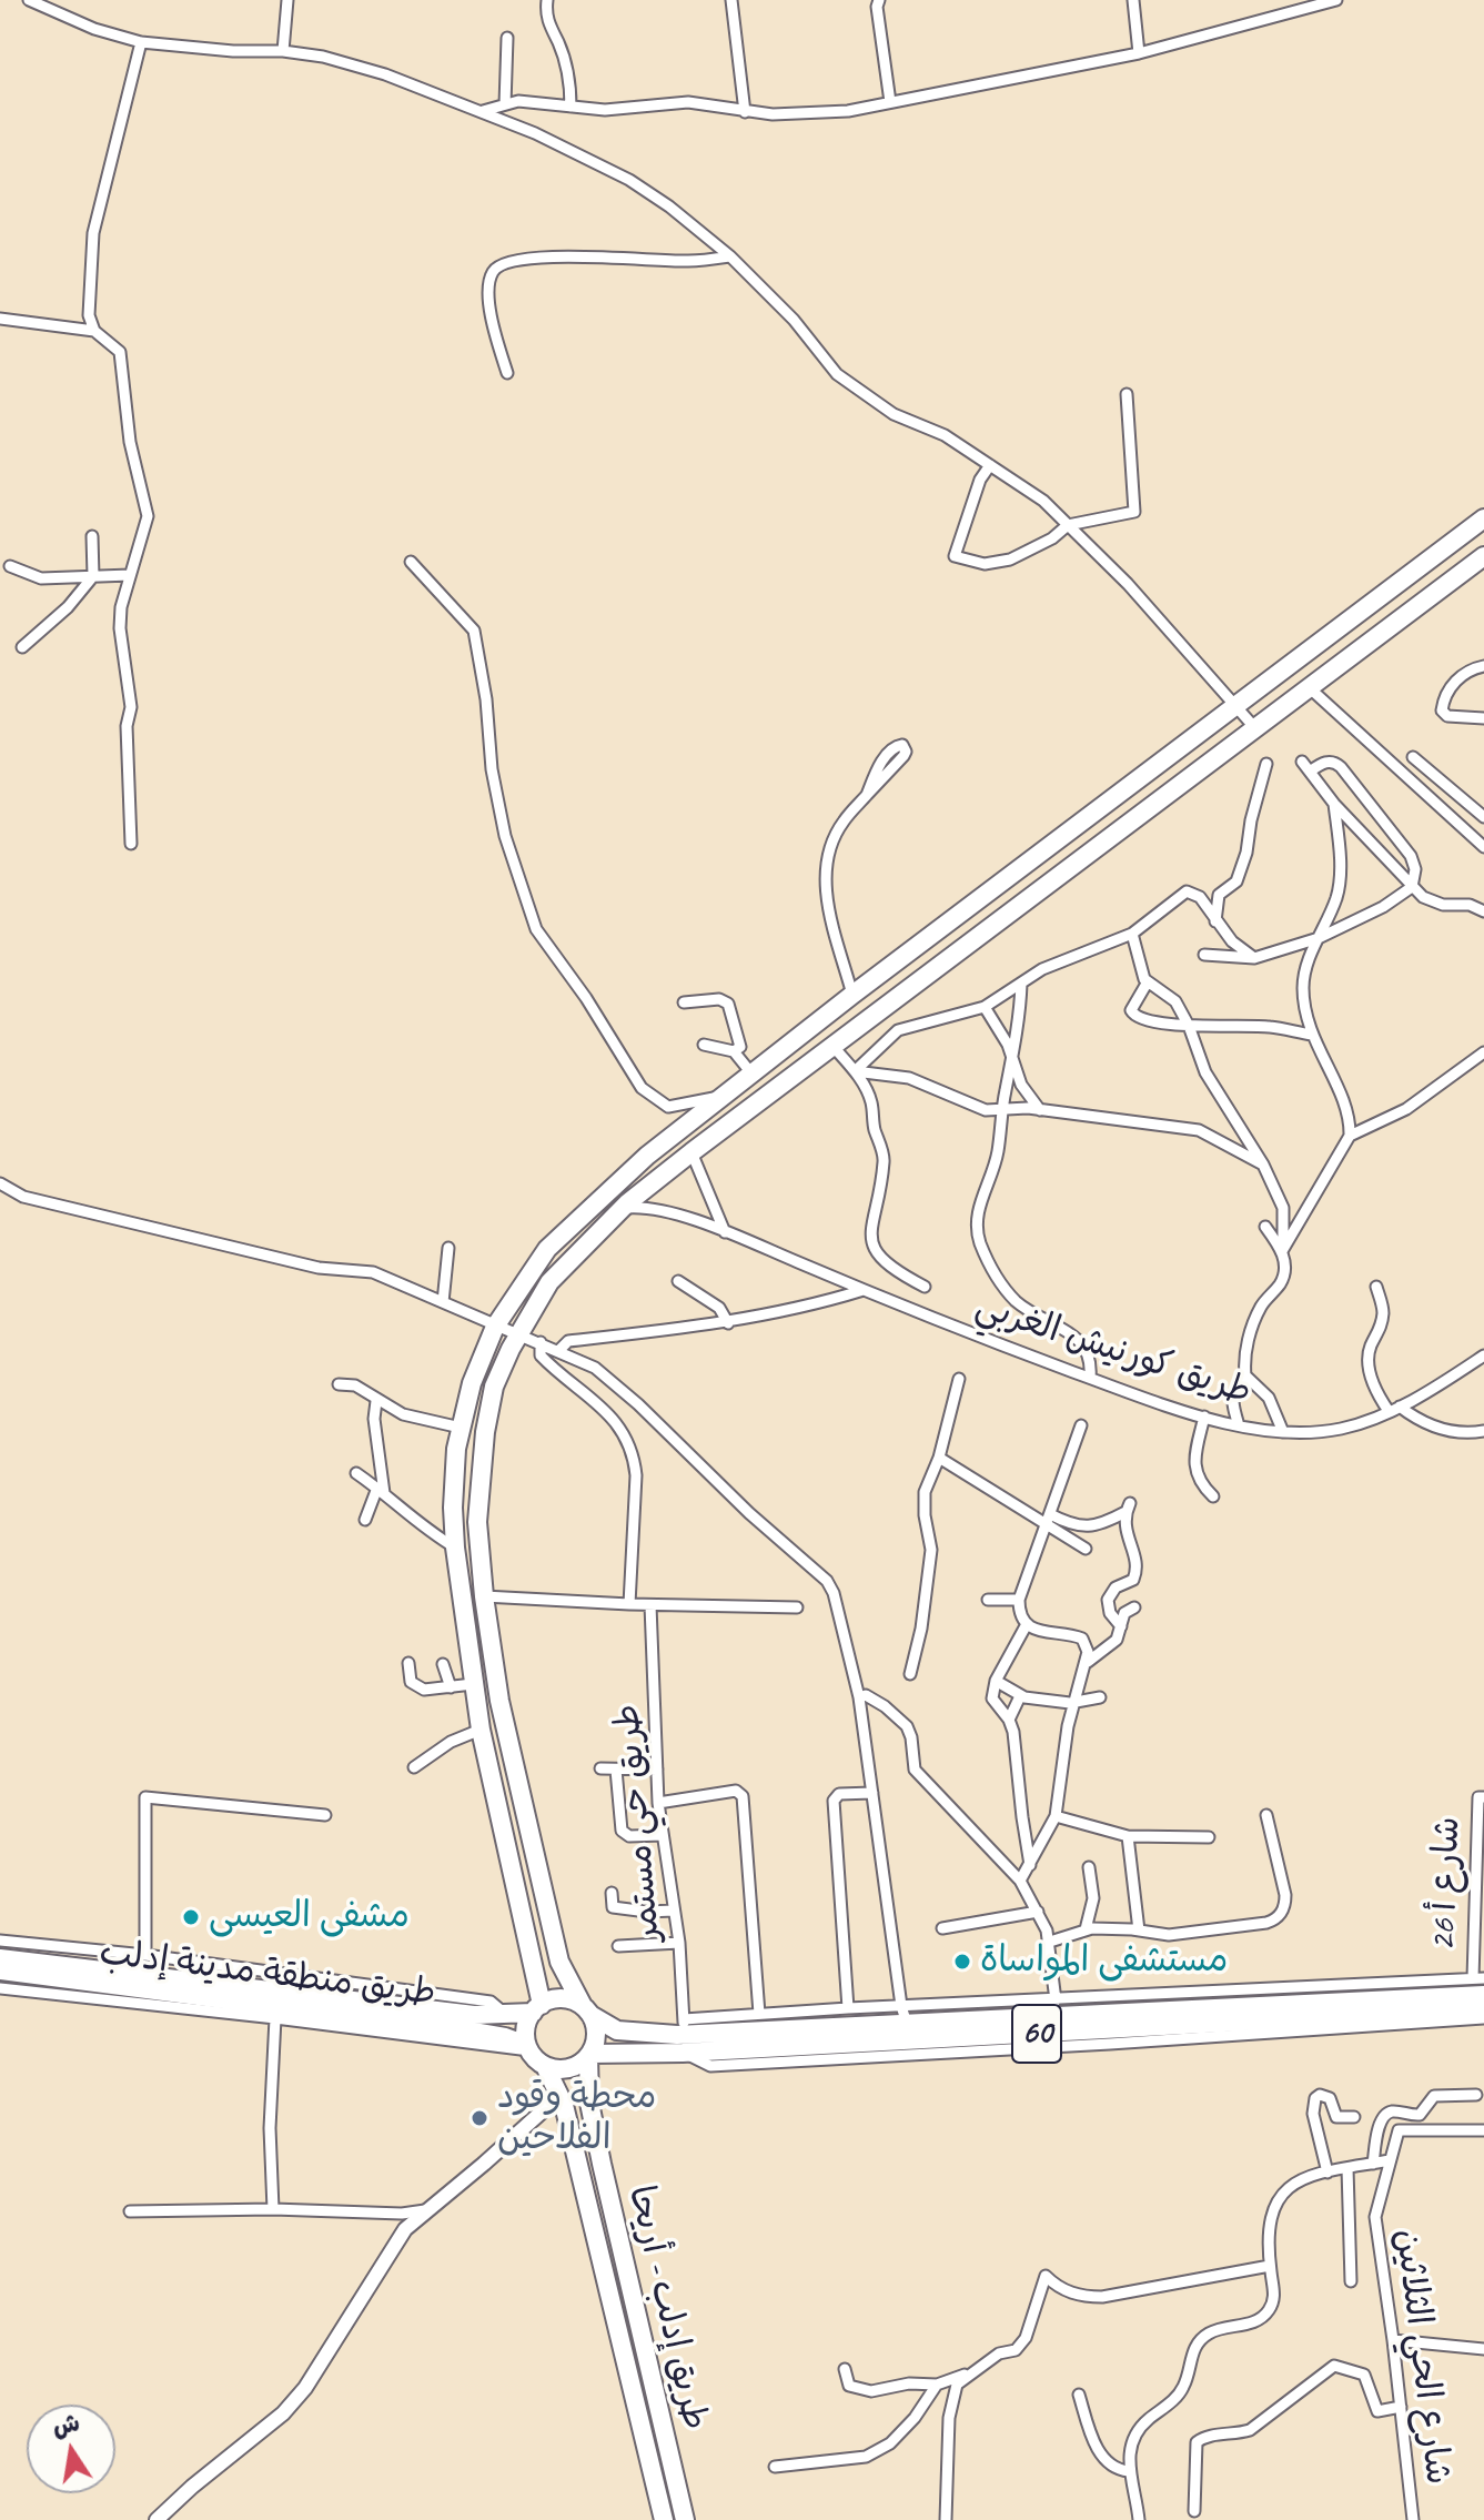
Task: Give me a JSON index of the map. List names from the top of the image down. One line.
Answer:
{"streets":{"main road":["طريق منطقة مدينة إدلب","60","طريق إدلب - أريحا"],"street":["طريق كورنيش الغربي","طريق حي مستمر","شارع أ 26","شارع الحي الثلاثين"]},"crossings":[["طريق حي مستمر","60"],["طريق منطقة مدينة إدلب","60"],["طريق منطقة مدينة إدلب","طريق إدلب - أريحا"],["60","طريق إدلب - أريحا"]],"places":["مشفى العيسى","مستشفى المواساة","محطة وقود الفلاحين"],"north":"top"}
